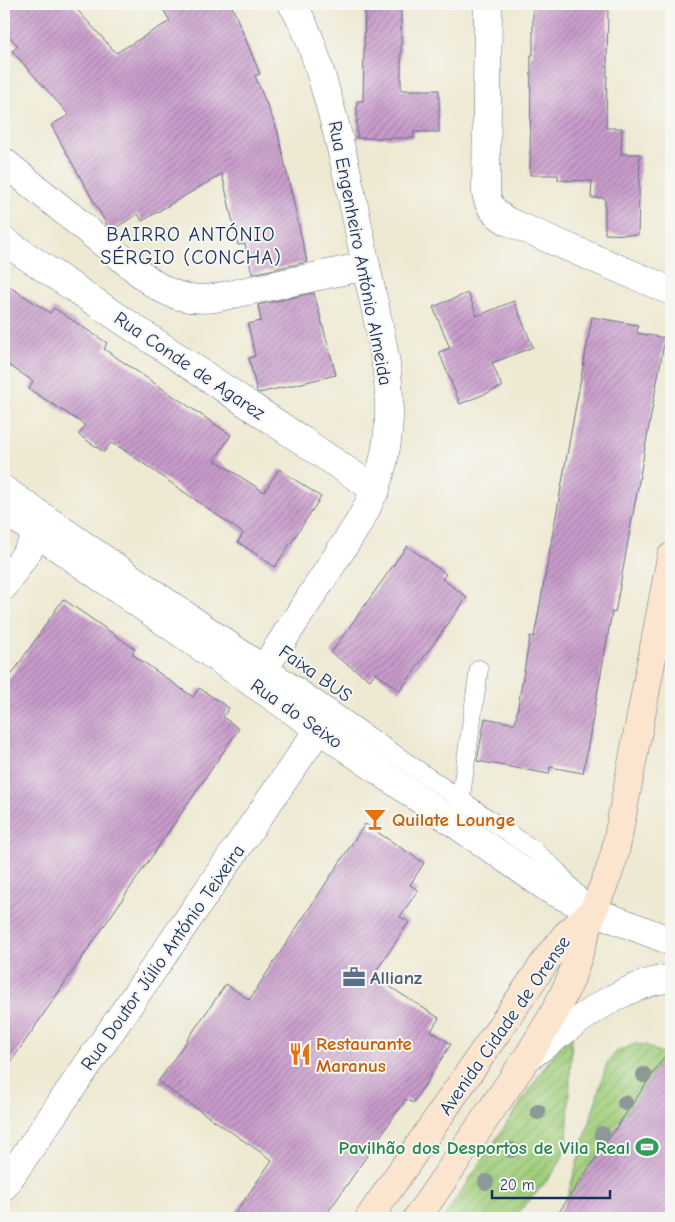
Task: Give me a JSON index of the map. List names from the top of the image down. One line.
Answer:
{"streets":{"main road":["Avenida Cidade de Orense"],"street":["Rua Engenheiro António Almeida","Rua Conde de Agarez","Rua do Seixo","Rua Doutor Júlio António Teixeira"],"lane":["Faixa BUS"]},"crossings":[["Rua Engenheiro António Almeida","Rua Conde de Agarez"],["Rua Engenheiro António Almeida","Faixa BUS"],["Rua Engenheiro António Almeida","Rua do Seixo"],["Faixa BUS","Rua do Seixo"],["Rua do Seixo","Rua Doutor Júlio António Teixeira"],["Rua do Seixo","Avenida Cidade de Orense"]],"districts":["BAIRRO ANTÓNIO SÉRGIO (CONCHA)"],"places":{"bar":["Quilate Lounge"],"office":["Allianz"],"restaurant":["Restaurante Maranus"],"sports":["Pavilhão dos Desportos de Vila Real"]},"scale_bar":"20 m"}
